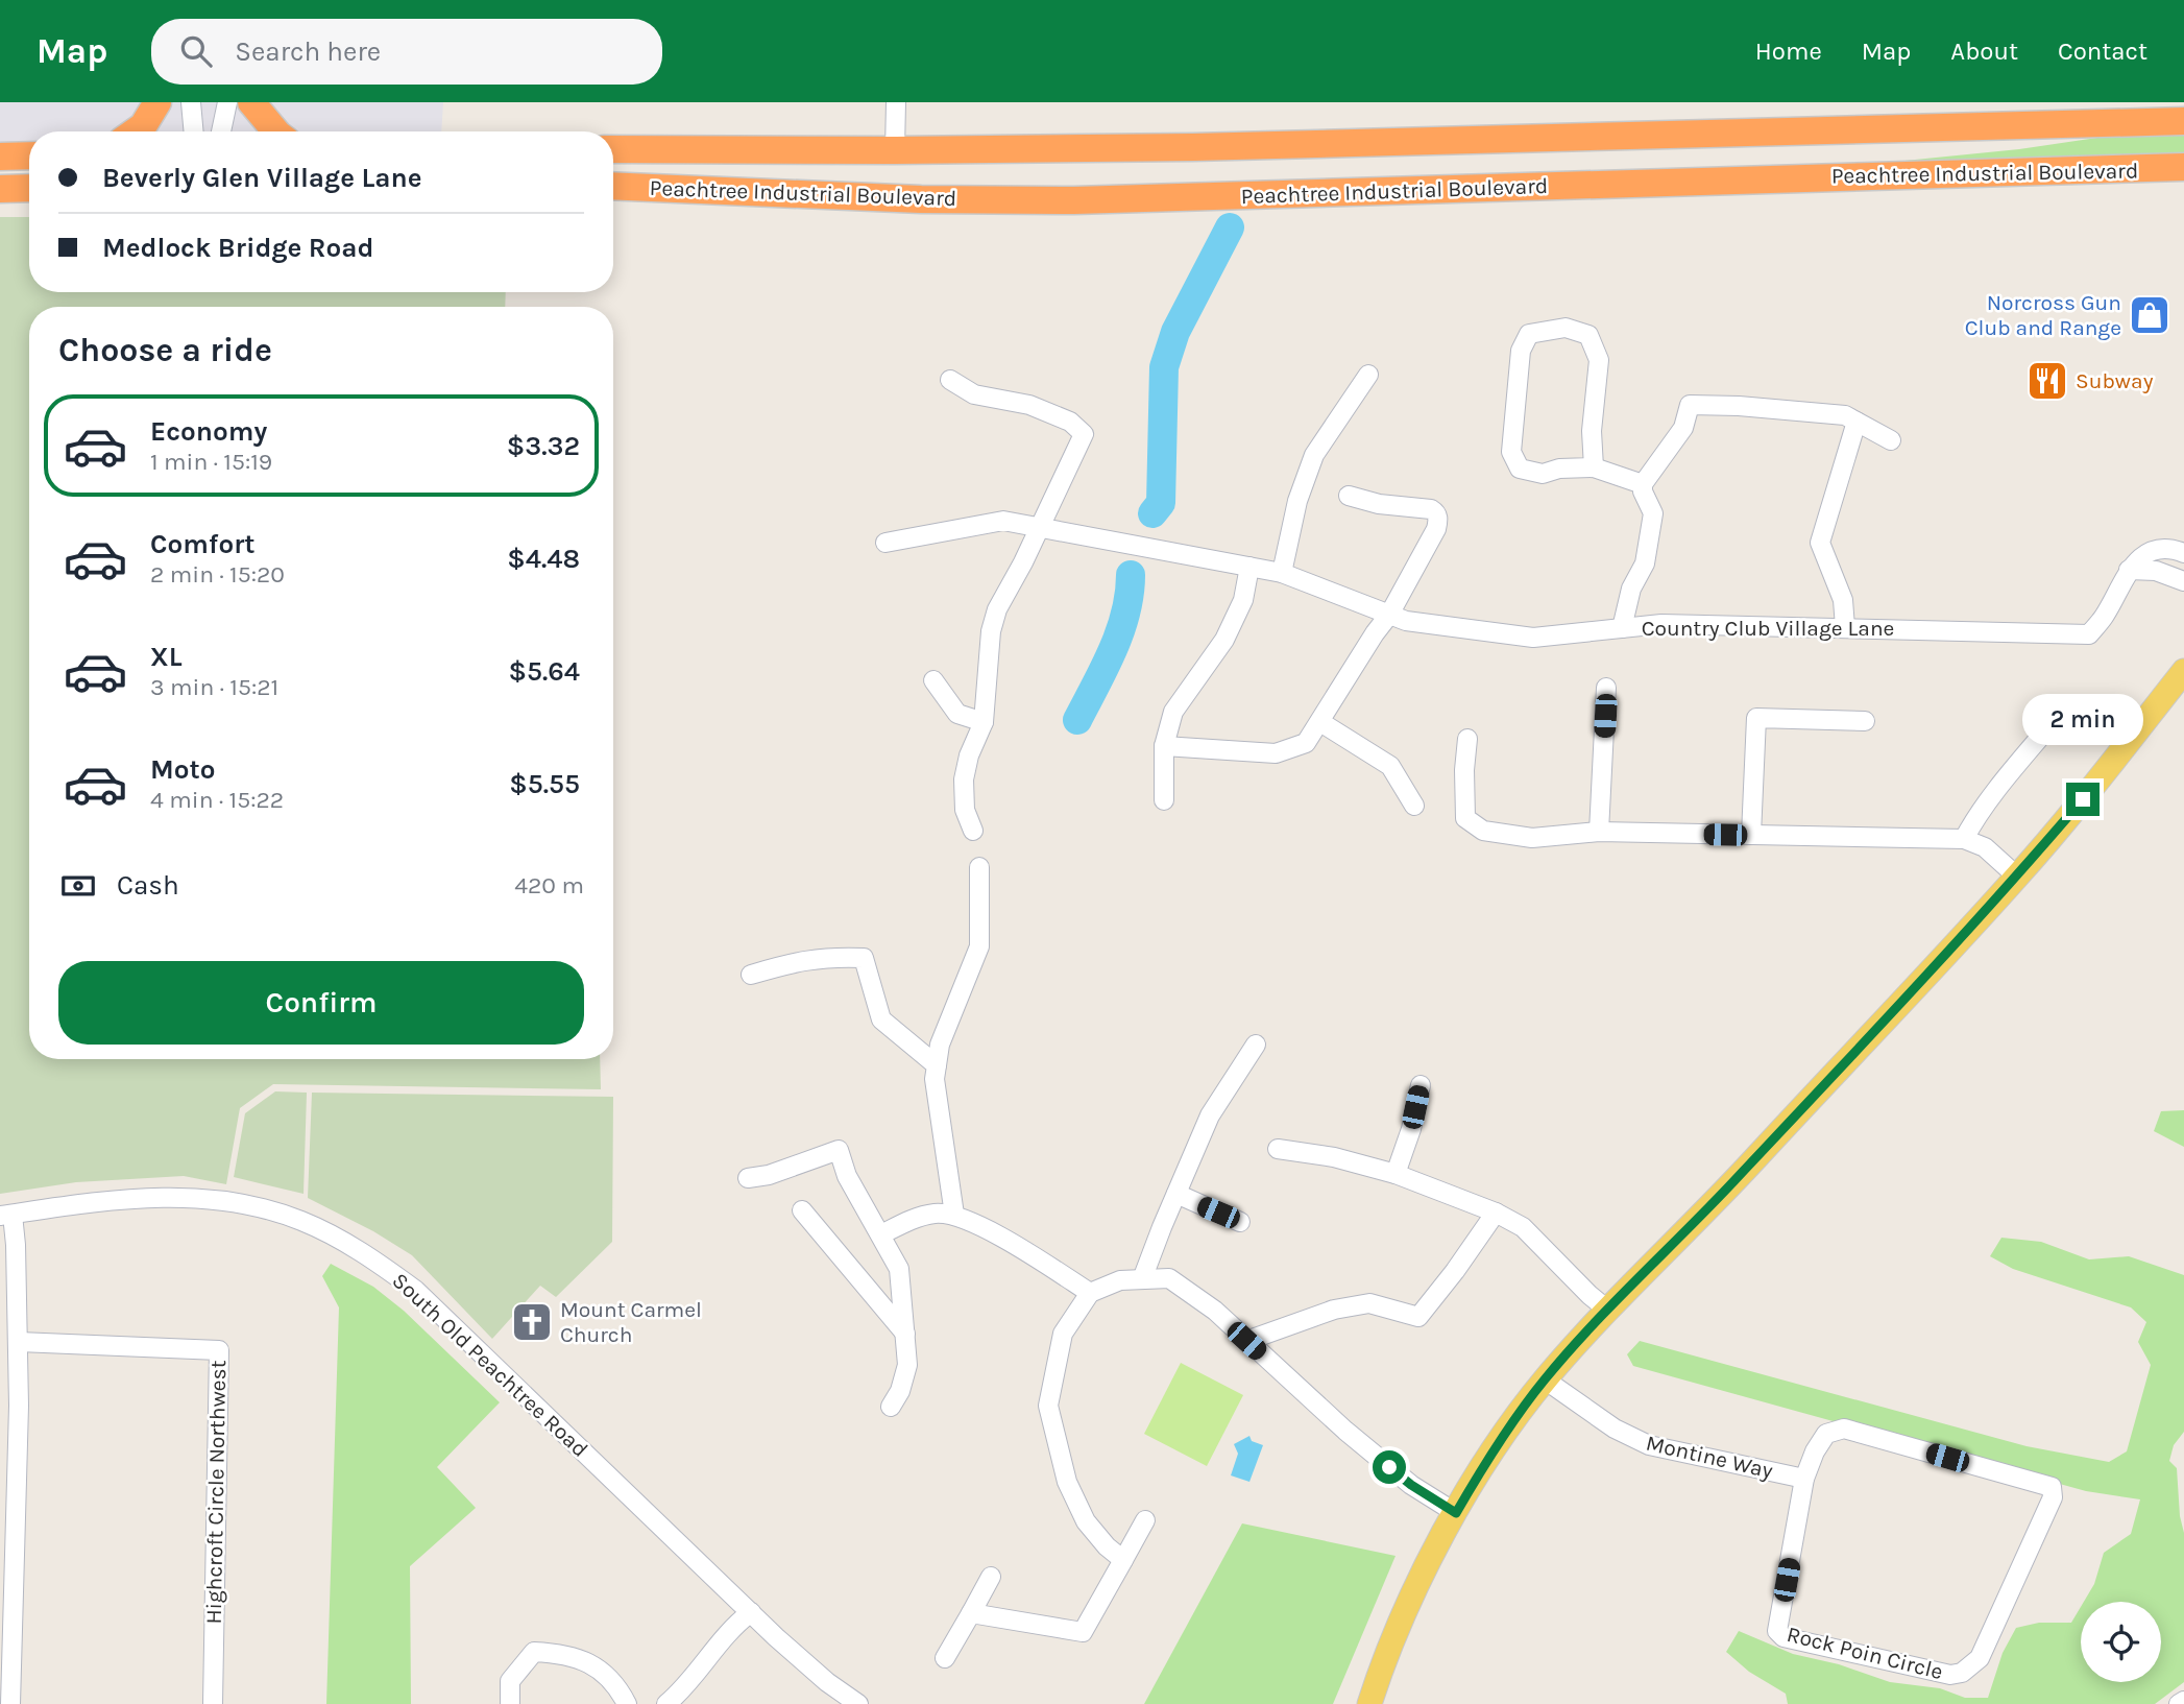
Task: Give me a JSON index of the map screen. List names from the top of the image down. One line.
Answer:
{"streets":{"highway":["Peachtree Industrial Boulevard"],"street":["Country Club Village Lane","South Old Peachtree Road","Montine Way","Highcroft Circle Northwest","Rock Poin Circle"]},"crossings":[["Montine Way","Rock Poin Circle"]],"places":{"shop":["Norcross Gun Club and Range"],"restaurant":["Subway"],"church":["Mount Carmel Church"]},"page":{"header":"Map","search":"Search here","nav":["Home","Map","About","Contact"],"banner":["Beverly Glen Village Lane","Medlock Bridge Road"],"heading":"Choose a ride","list":[{"name":"Economy","note":"1 min · 15:19","value":"$3.32"},{"name":"Comfort","note":"2 min · 15:20","value":"$4.48"},{"name":"XL","note":"3 min · 15:21","value":"$5.64"},{"name":"Moto","note":"4 min · 15:22","value":"$5.55"}],"bubble":"2 min","pay":["Cash","420 m"],"buttons":"Confirm"}}
